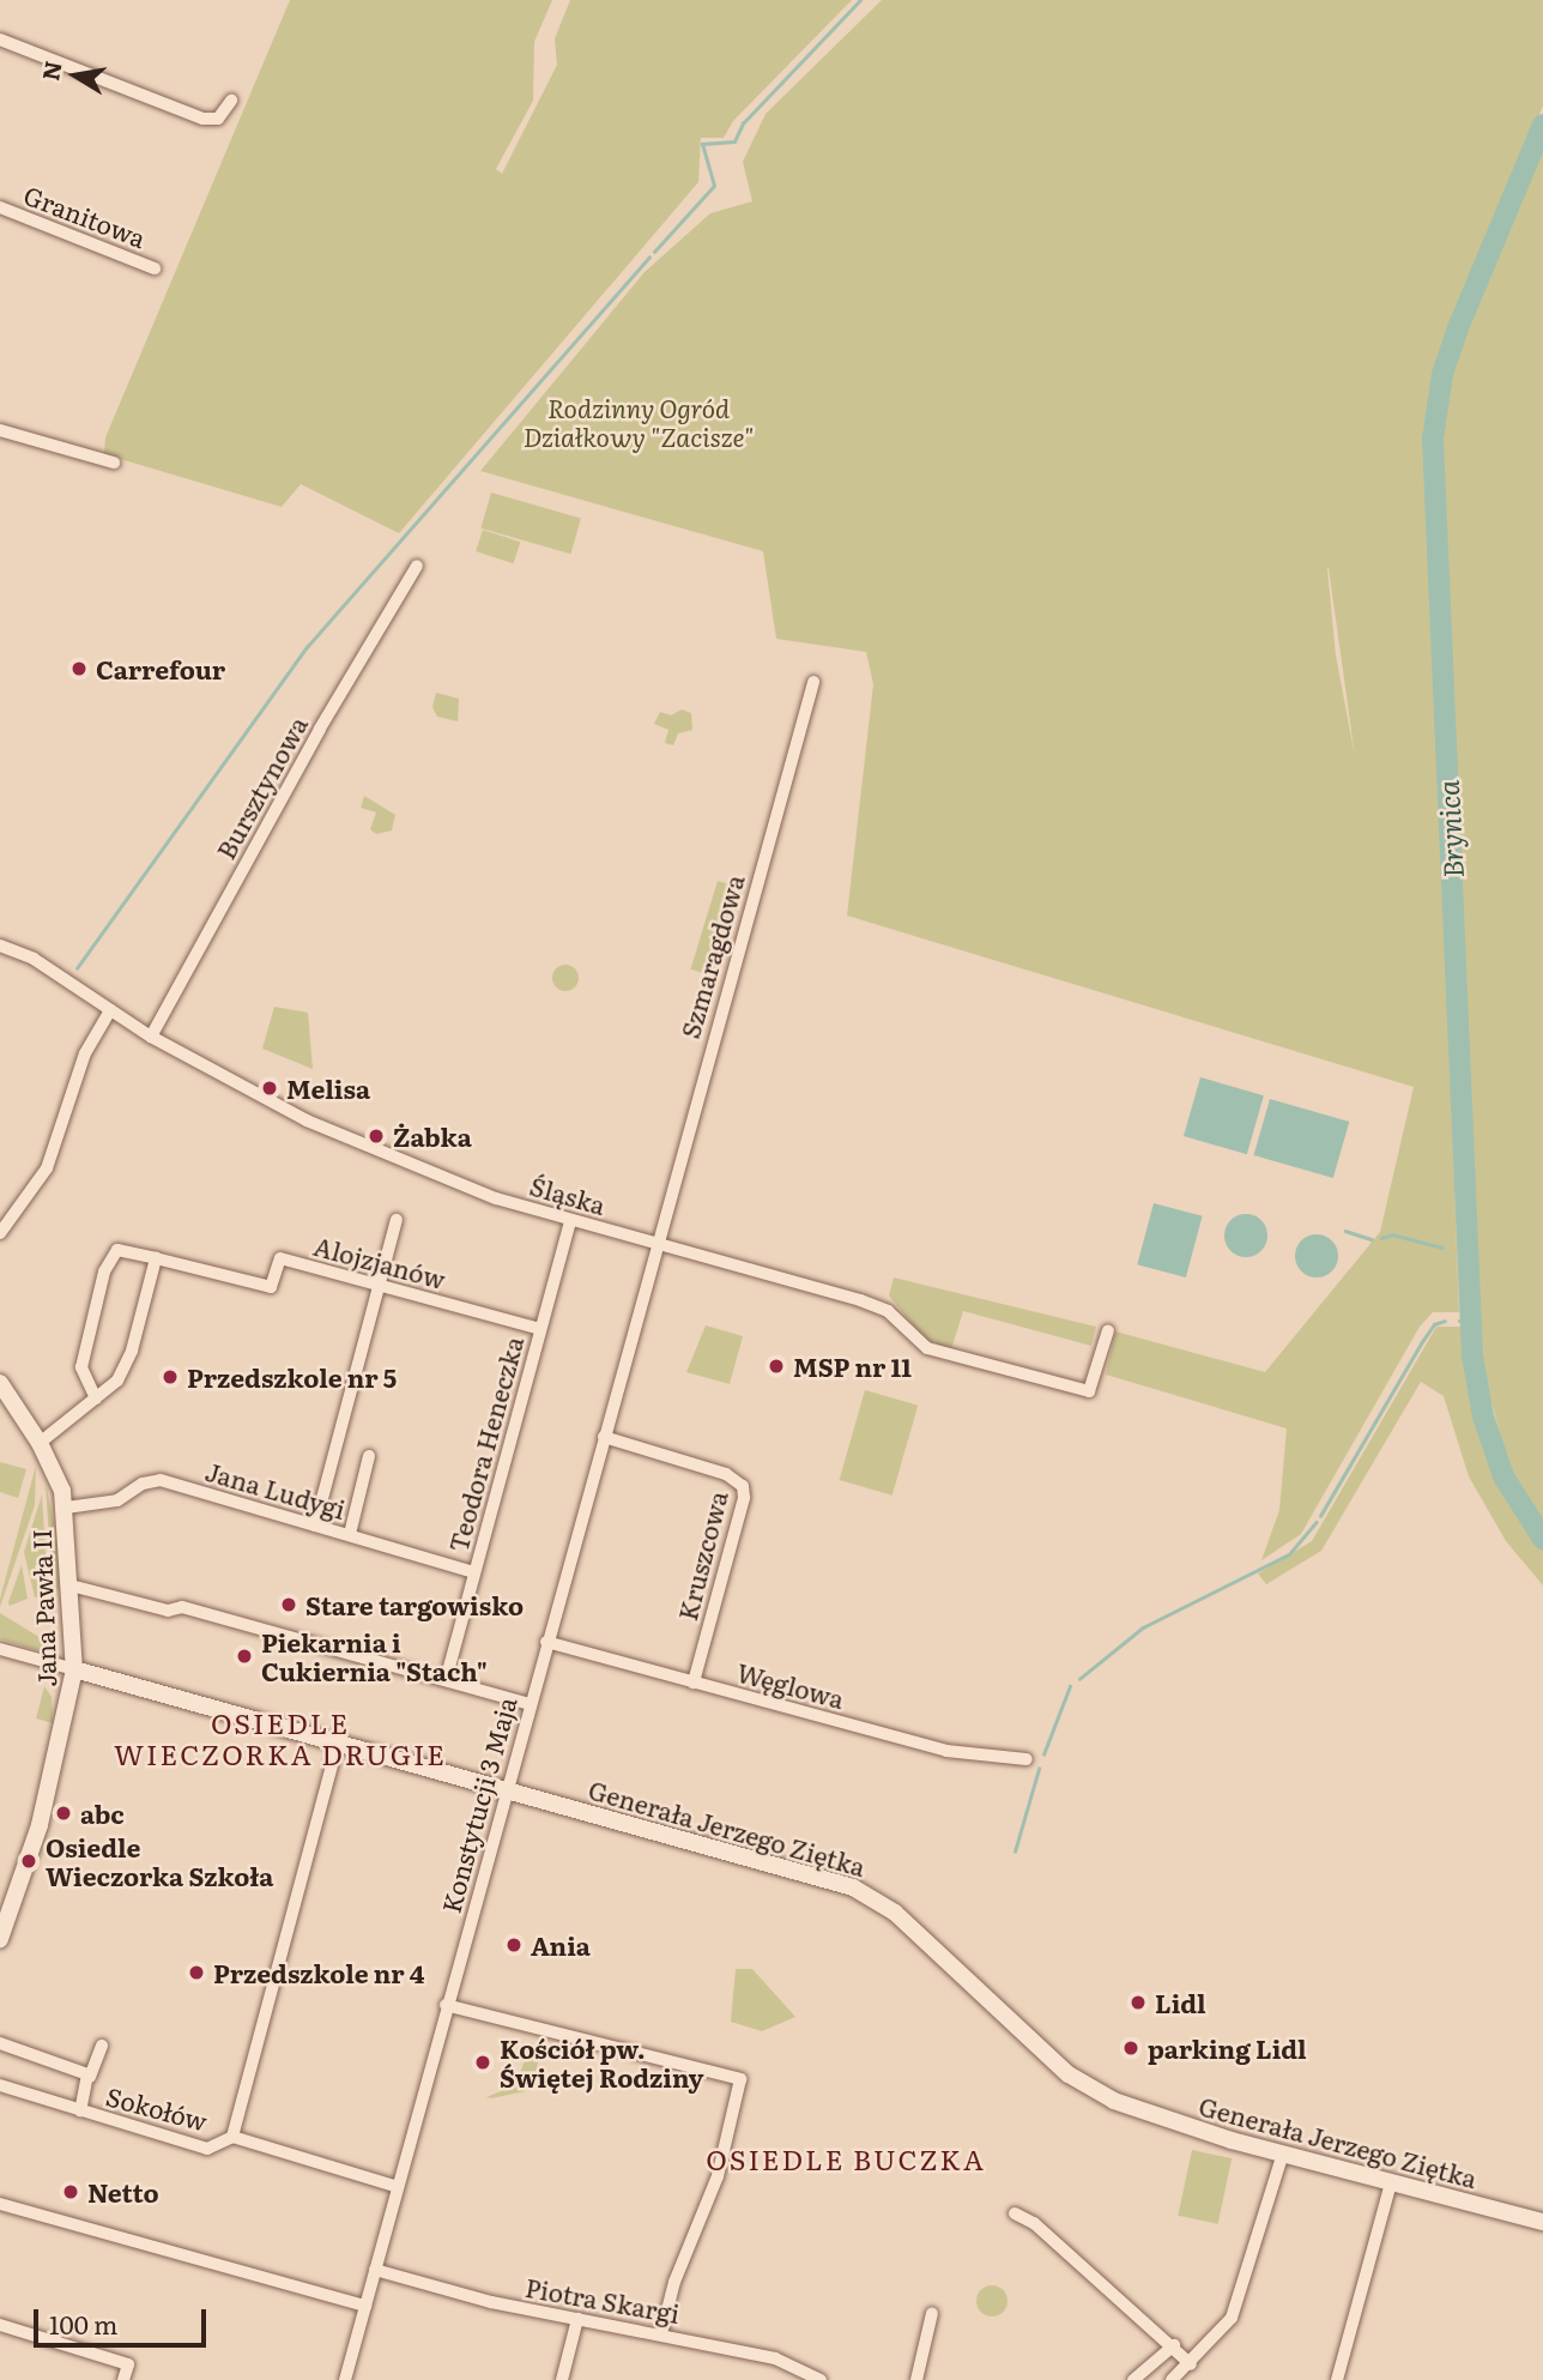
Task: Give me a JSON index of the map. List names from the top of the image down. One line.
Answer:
{"streets":{"street":["Granitowa","Bursztynowa","Szmaragdowa","Śląska","Alojzjanów","Teodora Heneczka","Jana Ludygi","Kruszcowa","Jana Pawła II","Węglowa","Konstytucji 3 Maja","Generała Jerzego Ziętka","Sokołów","Piotra Skargi"]},"crossings":[["Bursztynowa","Śląska"],["Szmaragdowa","Śląska"],["Szmaragdowa","Konstytucji 3 Maja"],["Śląska","Teodora Heneczka"],["Śląska","Konstytucji 3 Maja"],["Alojzjanów","Teodora Heneczka"],["Teodora Heneczka","Jana Ludygi"],["Jana Ludygi","Jana Pawła II"],["Kruszcowa","Węglowa"],["Kruszcowa","Konstytucji 3 Maja"],["Jana Pawła II","Generała Jerzego Ziętka"],["Węglowa","Konstytucji 3 Maja"],["Konstytucji 3 Maja","Generała Jerzego Ziętka"],["Konstytucji 3 Maja","Sokołów"],["Konstytucji 3 Maja","Piotra Skargi"]],"districts":["OSIEDLE WIECZORKA DRUGIE","OSIEDLE BUCZKA"],"water":["Brynica"],"parks":["Rodzinny Ogród Działkowy \"Zacisze\""],"places":["Carrefour","Melisa","Żabka","MSP nr 11","Przedszkole nr 5","Stare targowisko","Piekarnia i Cukiernia \"Stach\"","abc","Osiedle Wieczorka Szkoła","Ania","Przedszkole nr 4","Lidl","parking Lidl","Kościół pw. Świętej Rodziny","Netto"],"scale_bar":"100 m","north":"left"}
